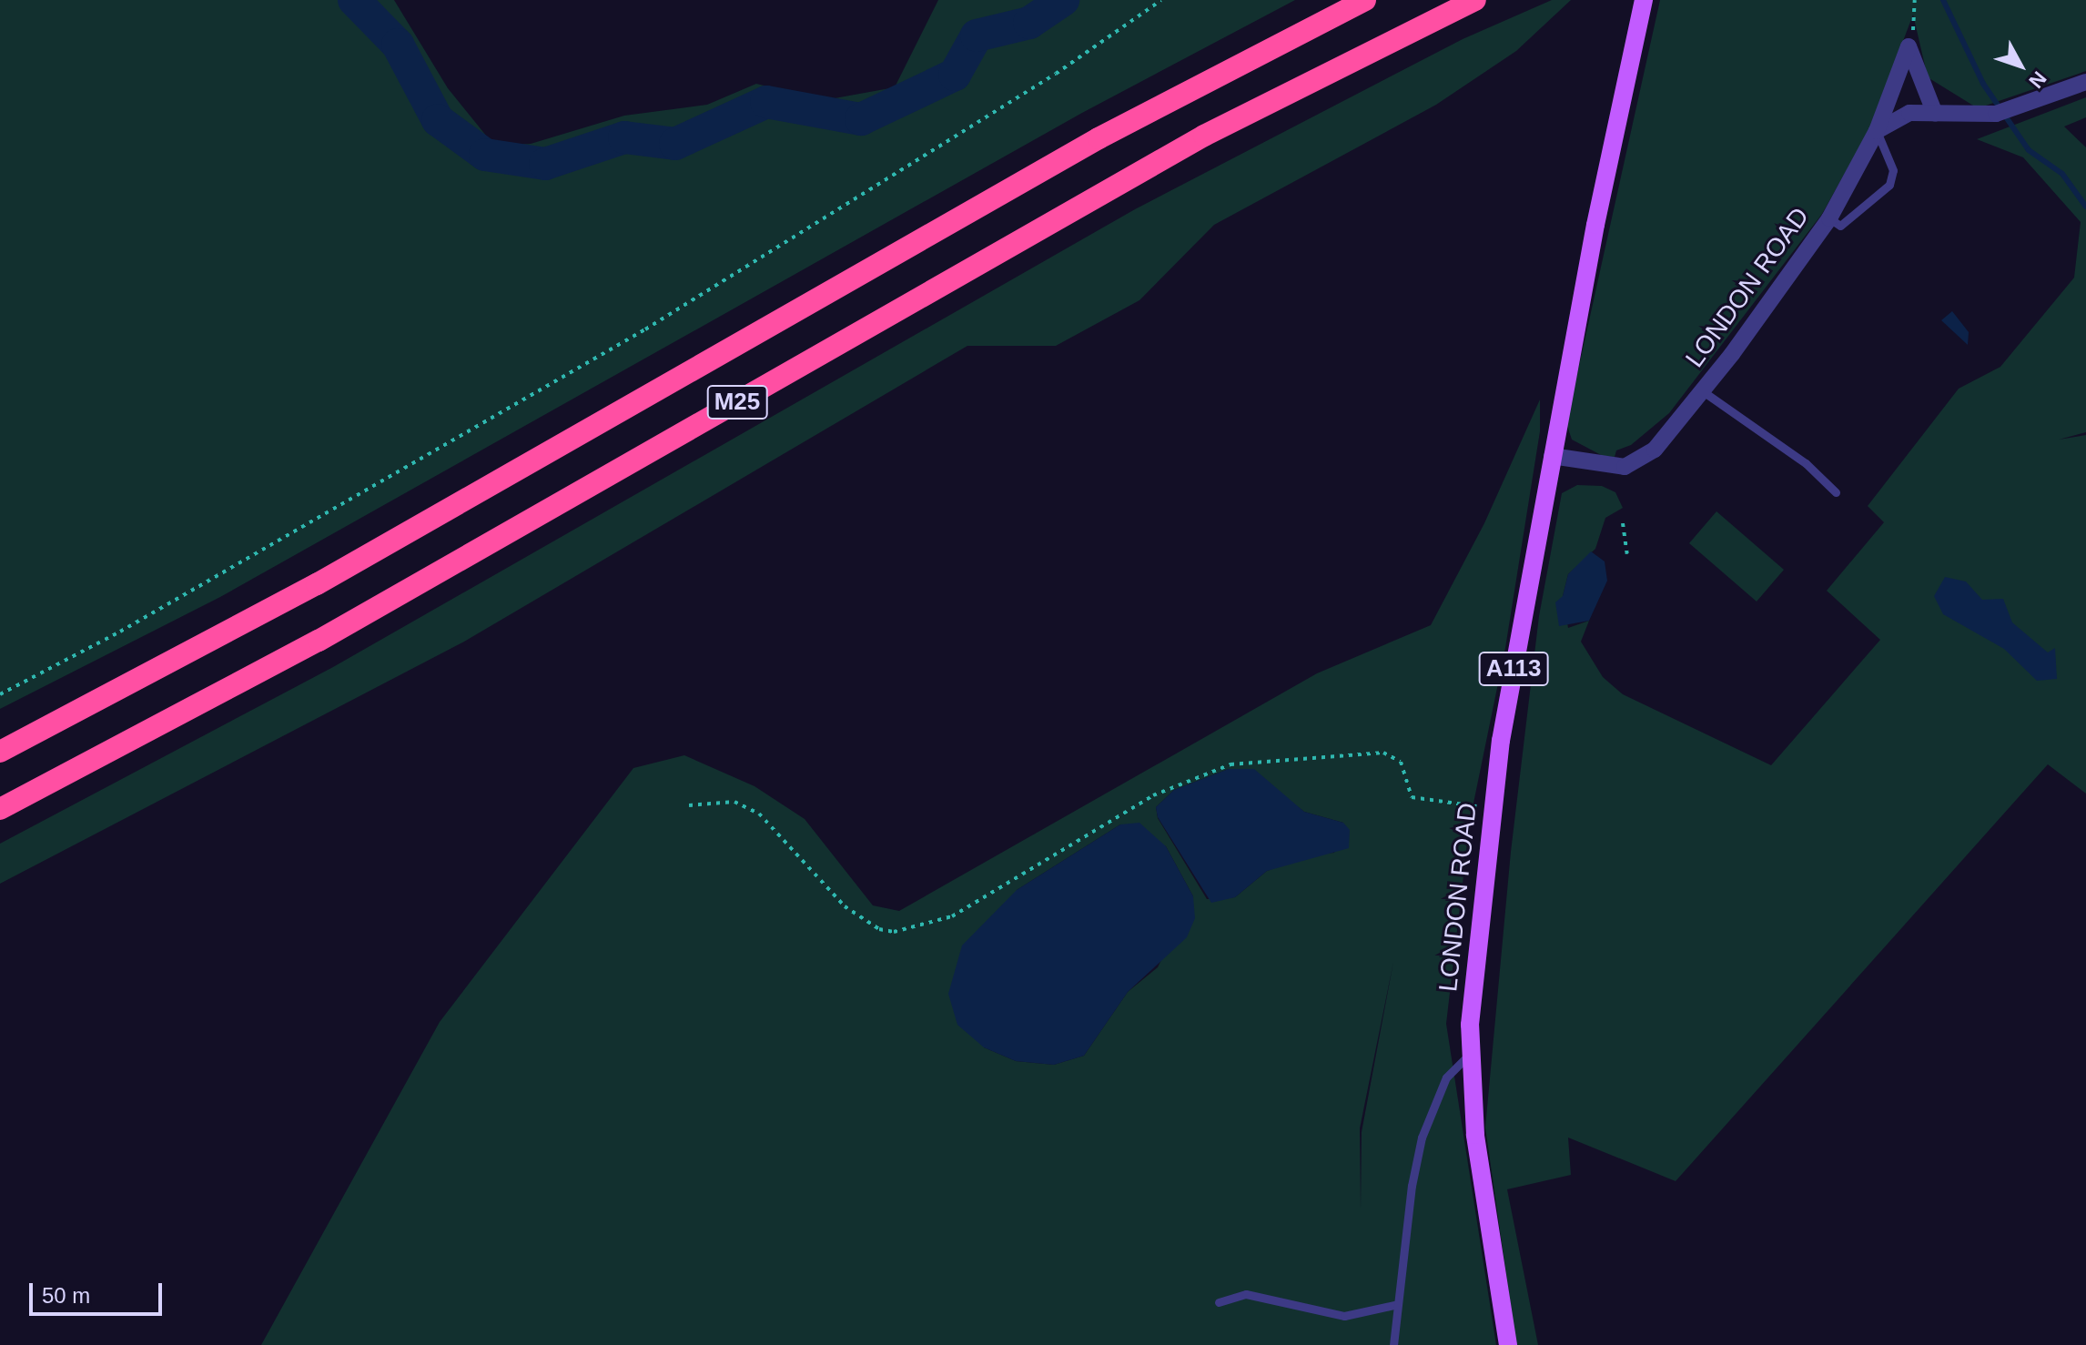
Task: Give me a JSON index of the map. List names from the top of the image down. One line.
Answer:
{"streets":{"highway":["M25"],"main road":["LONDON ROAD","A113"]},"scale_bar":"50 m","north":"bottom right"}
